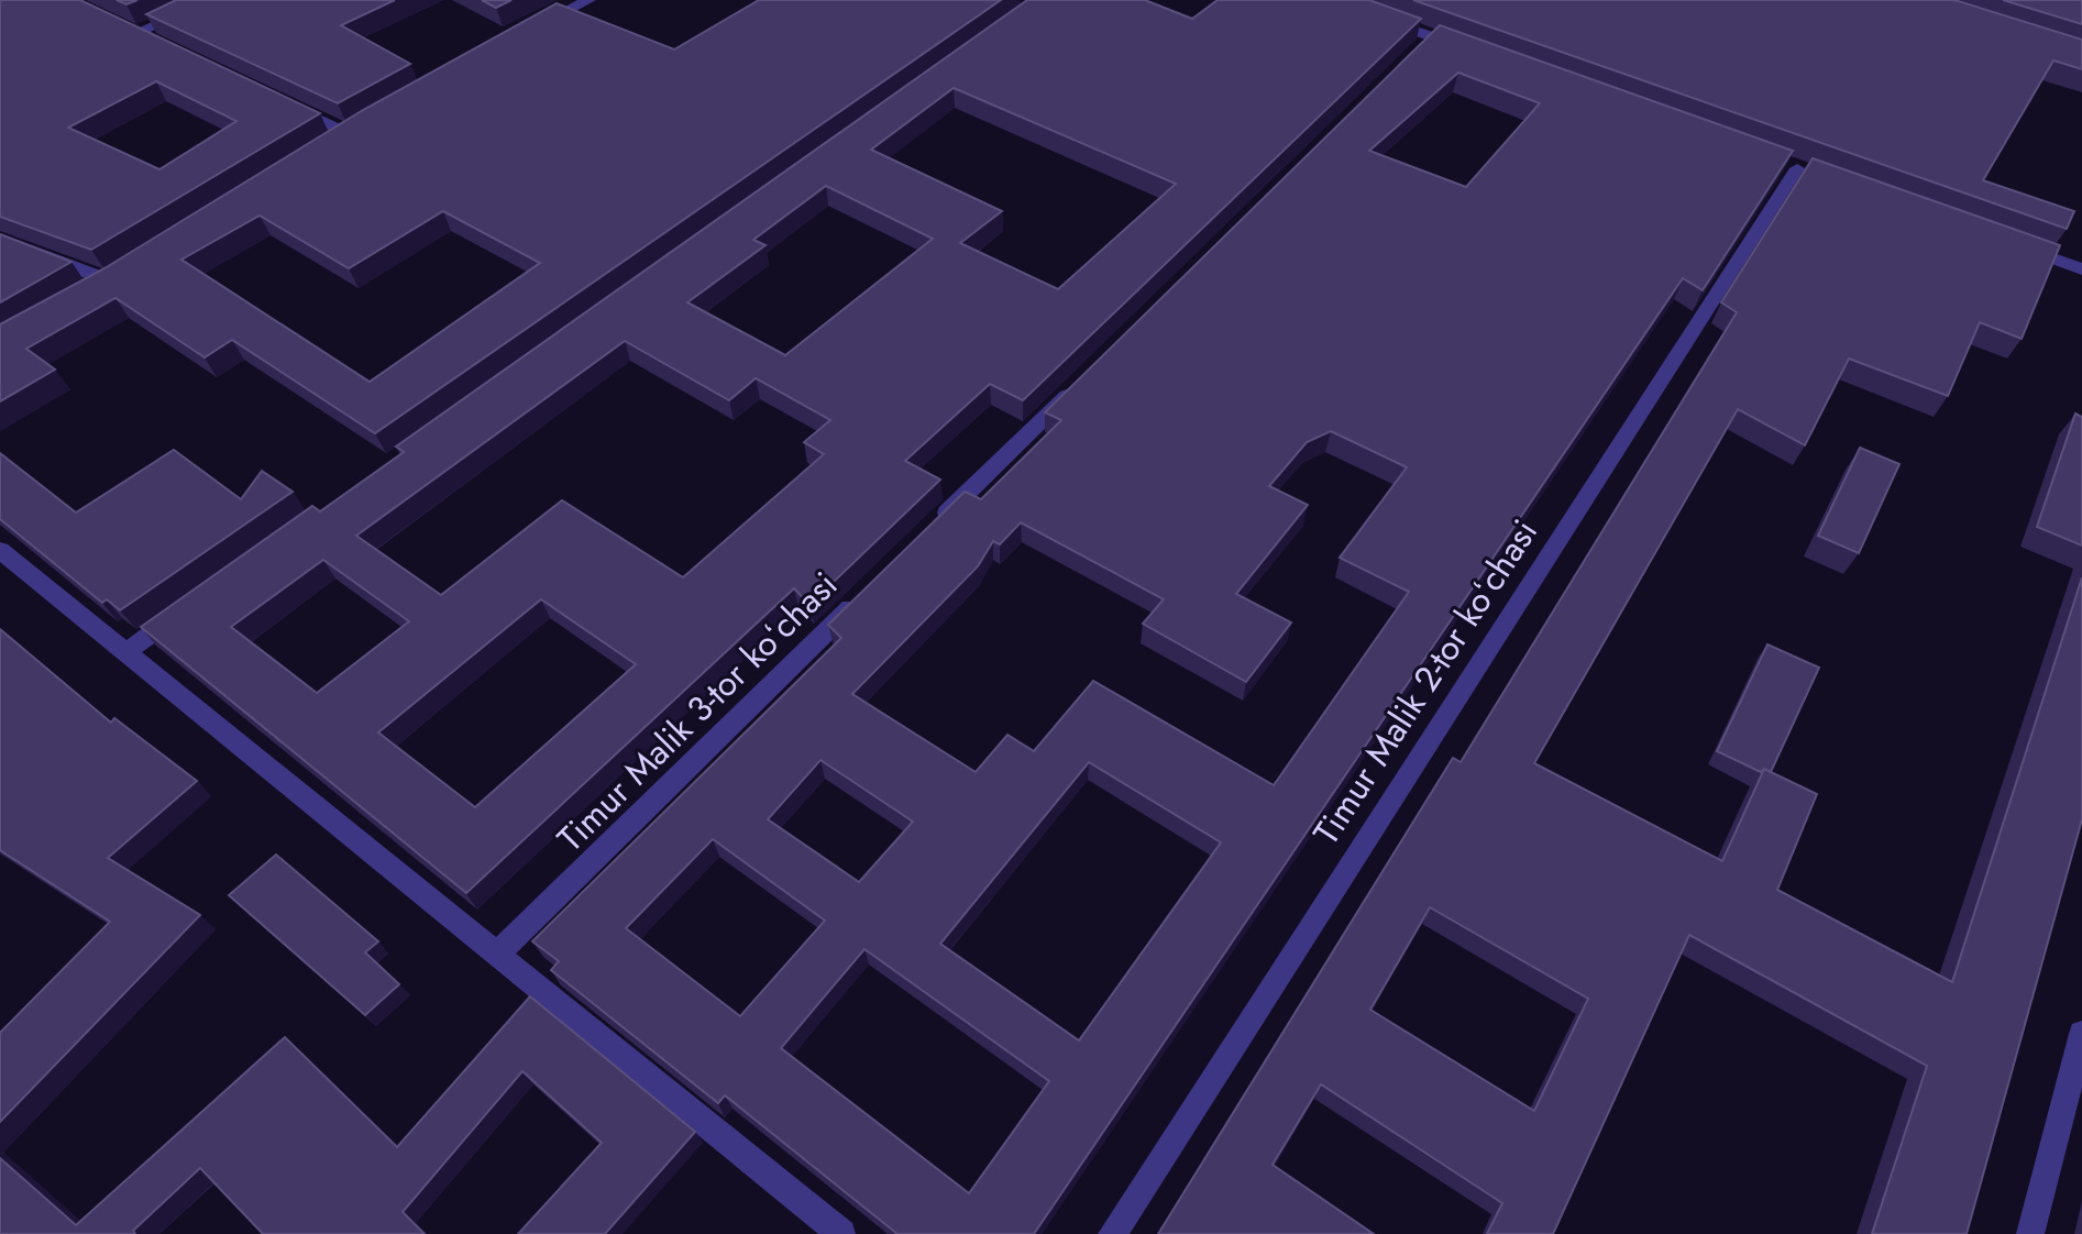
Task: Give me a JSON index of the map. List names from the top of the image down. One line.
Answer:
{"streets":{"street":["Timur Malik 2-tor koʻchasi","Timur Malik 3-tor koʻchasi"]}}
